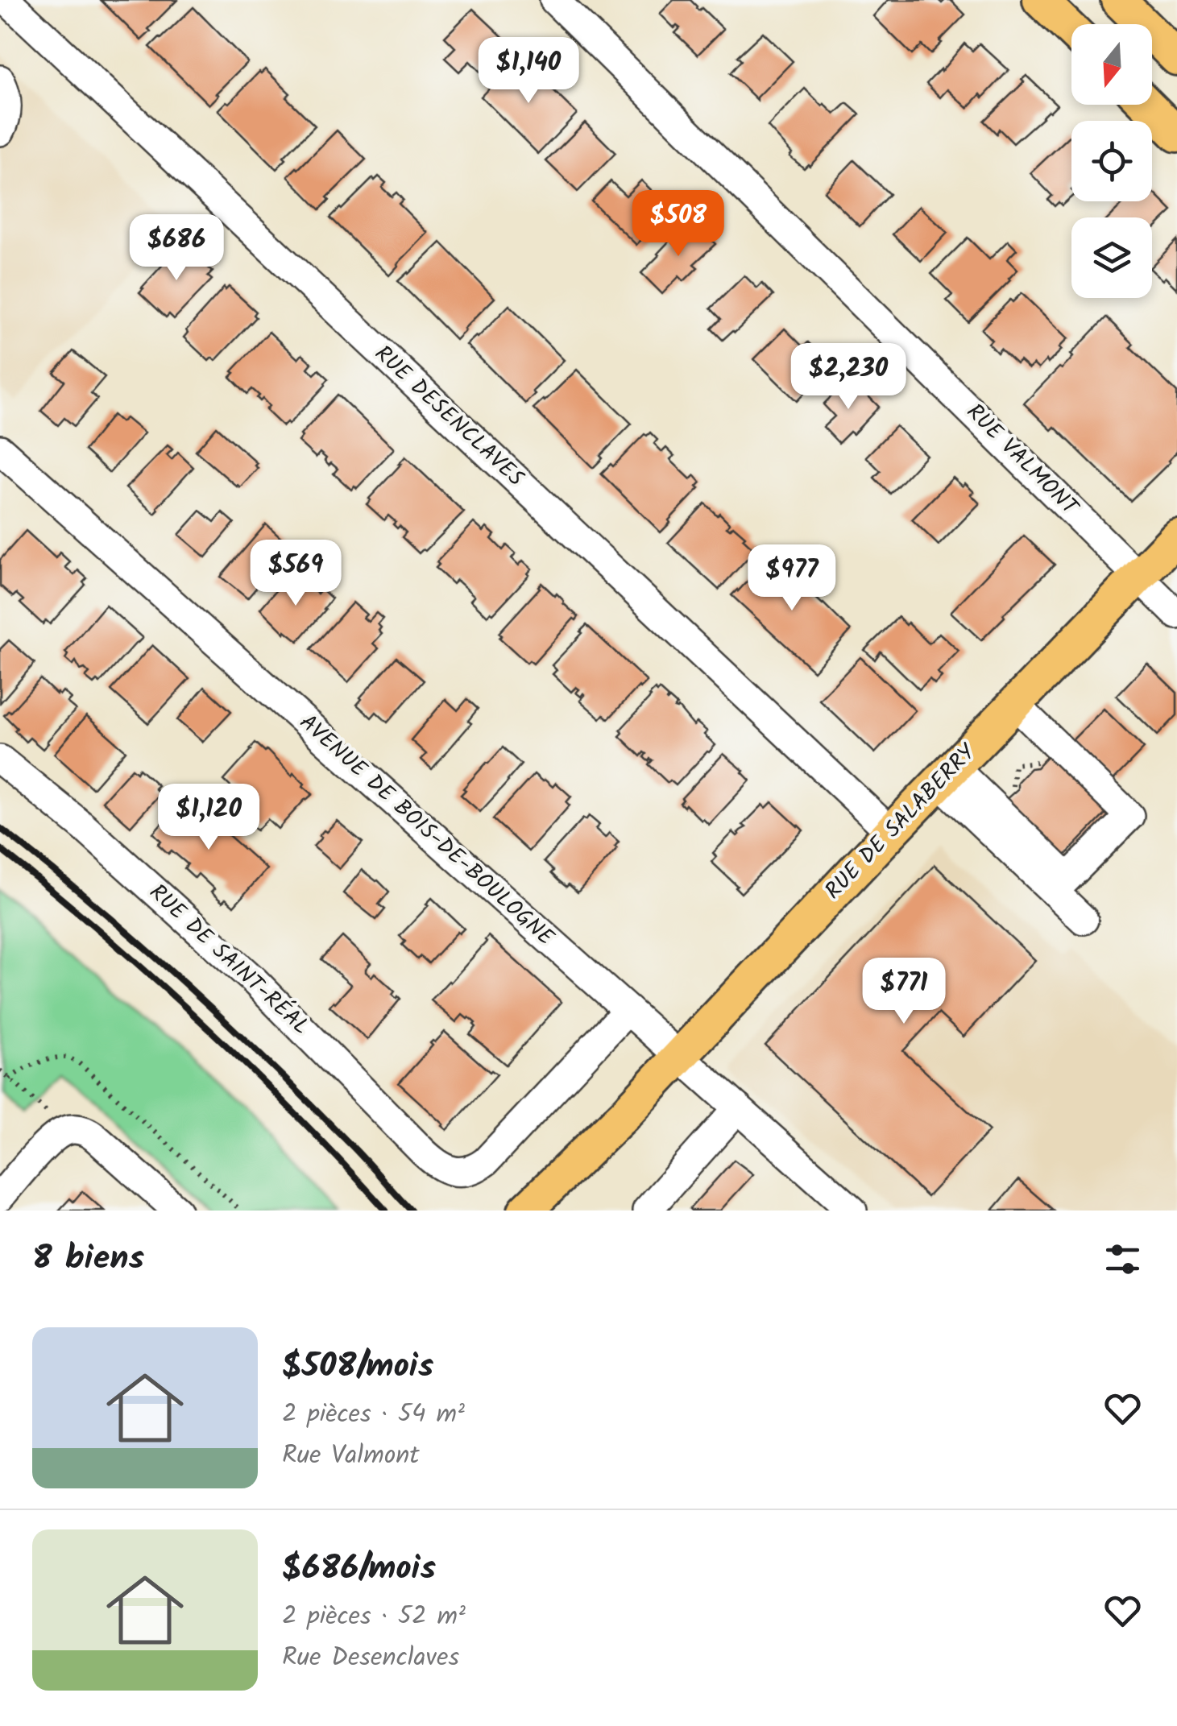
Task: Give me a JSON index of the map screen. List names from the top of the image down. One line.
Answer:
{"streets":{"main road":["RUE DE SALABERRY"],"street":["RUE DESENCLAVES","RUE VALMONT","AVENUE DE BOIS-DE-BOULOGNE","RUE DE SAINT-RÉAL"]},"crossings":[["RUE DESENCLAVES","RUE DE SALABERRY"],["RUE VALMONT","RUE DE SALABERRY"],["RUE DE SALABERRY","AVENUE DE BOIS-DE-BOULOGNE"],["AVENUE DE BOIS-DE-BOULOGNE","RUE DE SAINT-RÉAL"]],"north":"bottom","page":{"price":["$1,140","$508","$686","$2,230","$569","$977","$1,120","$771"],"heading":"8 biens","list":[{"name":"$508/mois","note":"2 pièces · 54 m² · Rue Valmont"},{"name":"$686/mois","note":"2 pièces · 52 m² · Rue Desenclaves"}]}}
